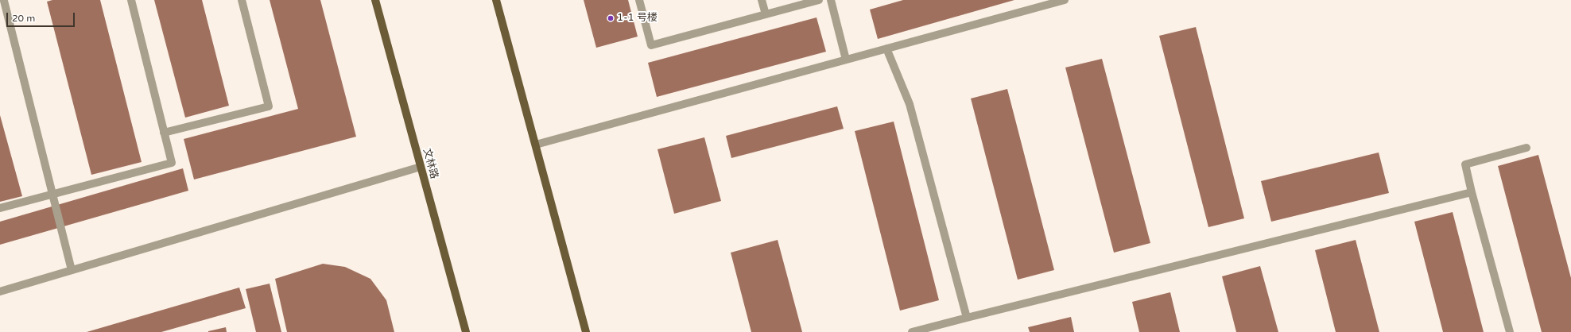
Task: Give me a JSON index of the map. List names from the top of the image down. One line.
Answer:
{"streets":{"main road":["文林路"]},"places":["1-1 号楼"],"scale_bar":"20 m"}
